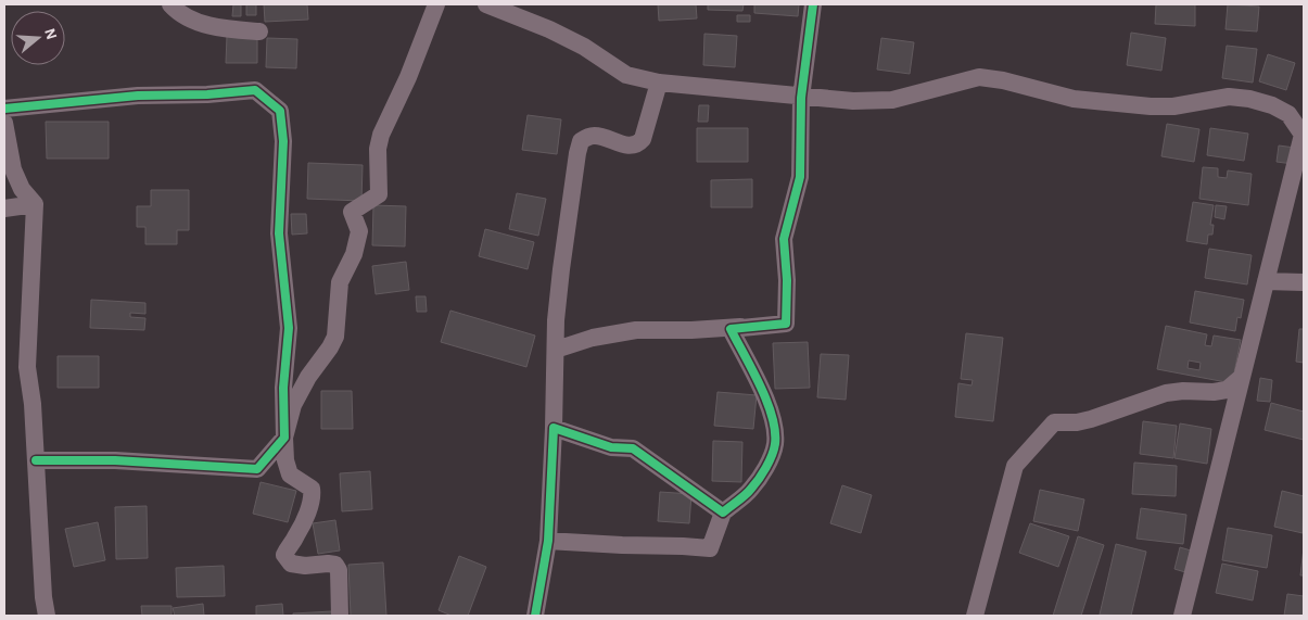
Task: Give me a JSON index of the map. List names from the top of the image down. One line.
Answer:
{"north":"right"}
